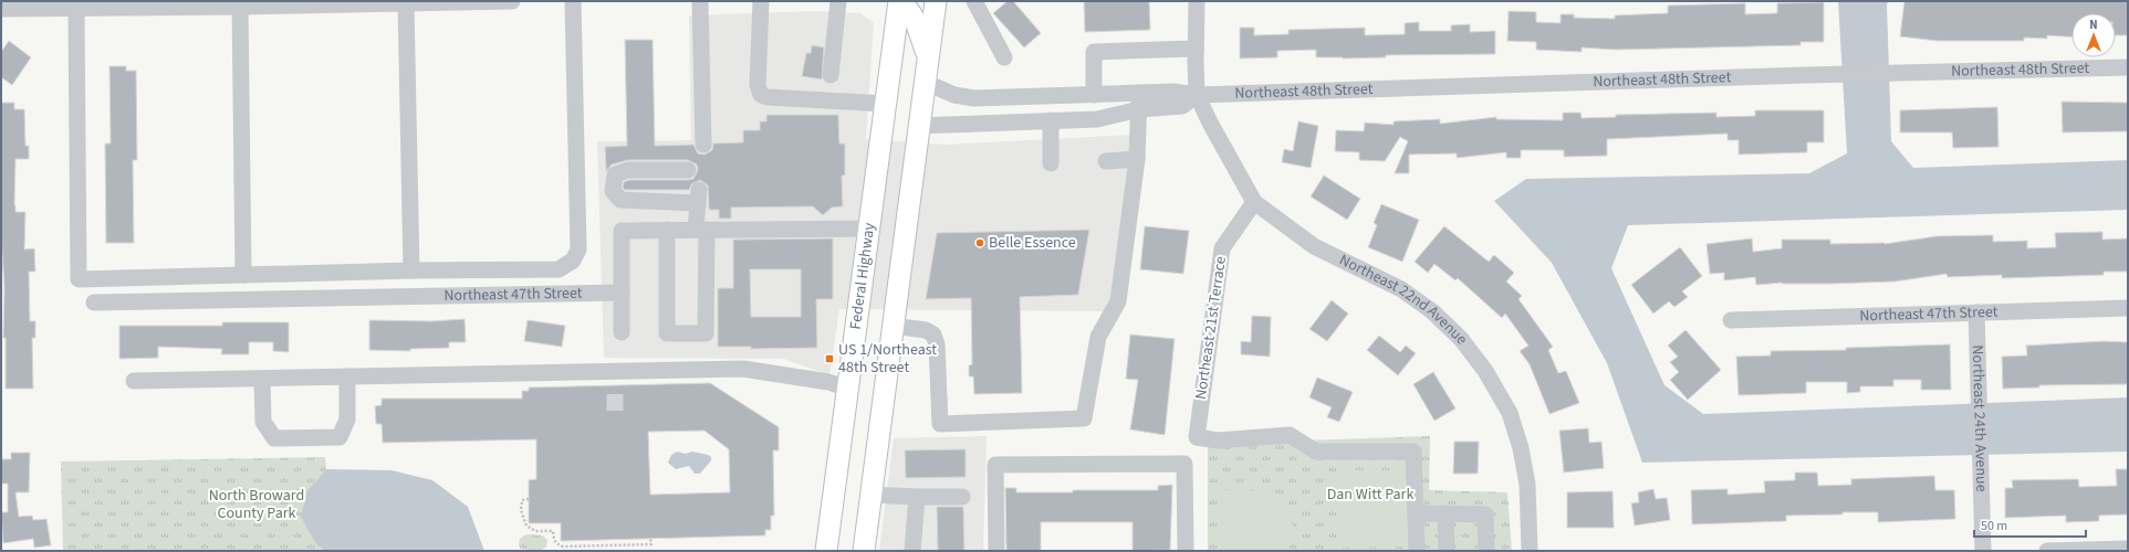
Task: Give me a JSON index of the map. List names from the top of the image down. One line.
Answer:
{"streets":{"main road":["Federal Highway"],"street":["Northeast 48th Street","Northeast 47th Street","Northeast 22nd Avenue","Northeast 21st Terrace","Northeast 24th Avenue"]},"crossings":[["Northeast 48th Street","Northeast 22nd Avenue"],["Northeast 47th Street","Northeast 24th Avenue"],["Northeast 22nd Avenue","Northeast 21st Terrace"]],"parks":["Dan Witt Park","North Broward County Park"],"places":{"other":["Belle Essence"],"transit":["US 1/Northeast 48th Street"]},"scale_bar":"50 m","north":"top"}
